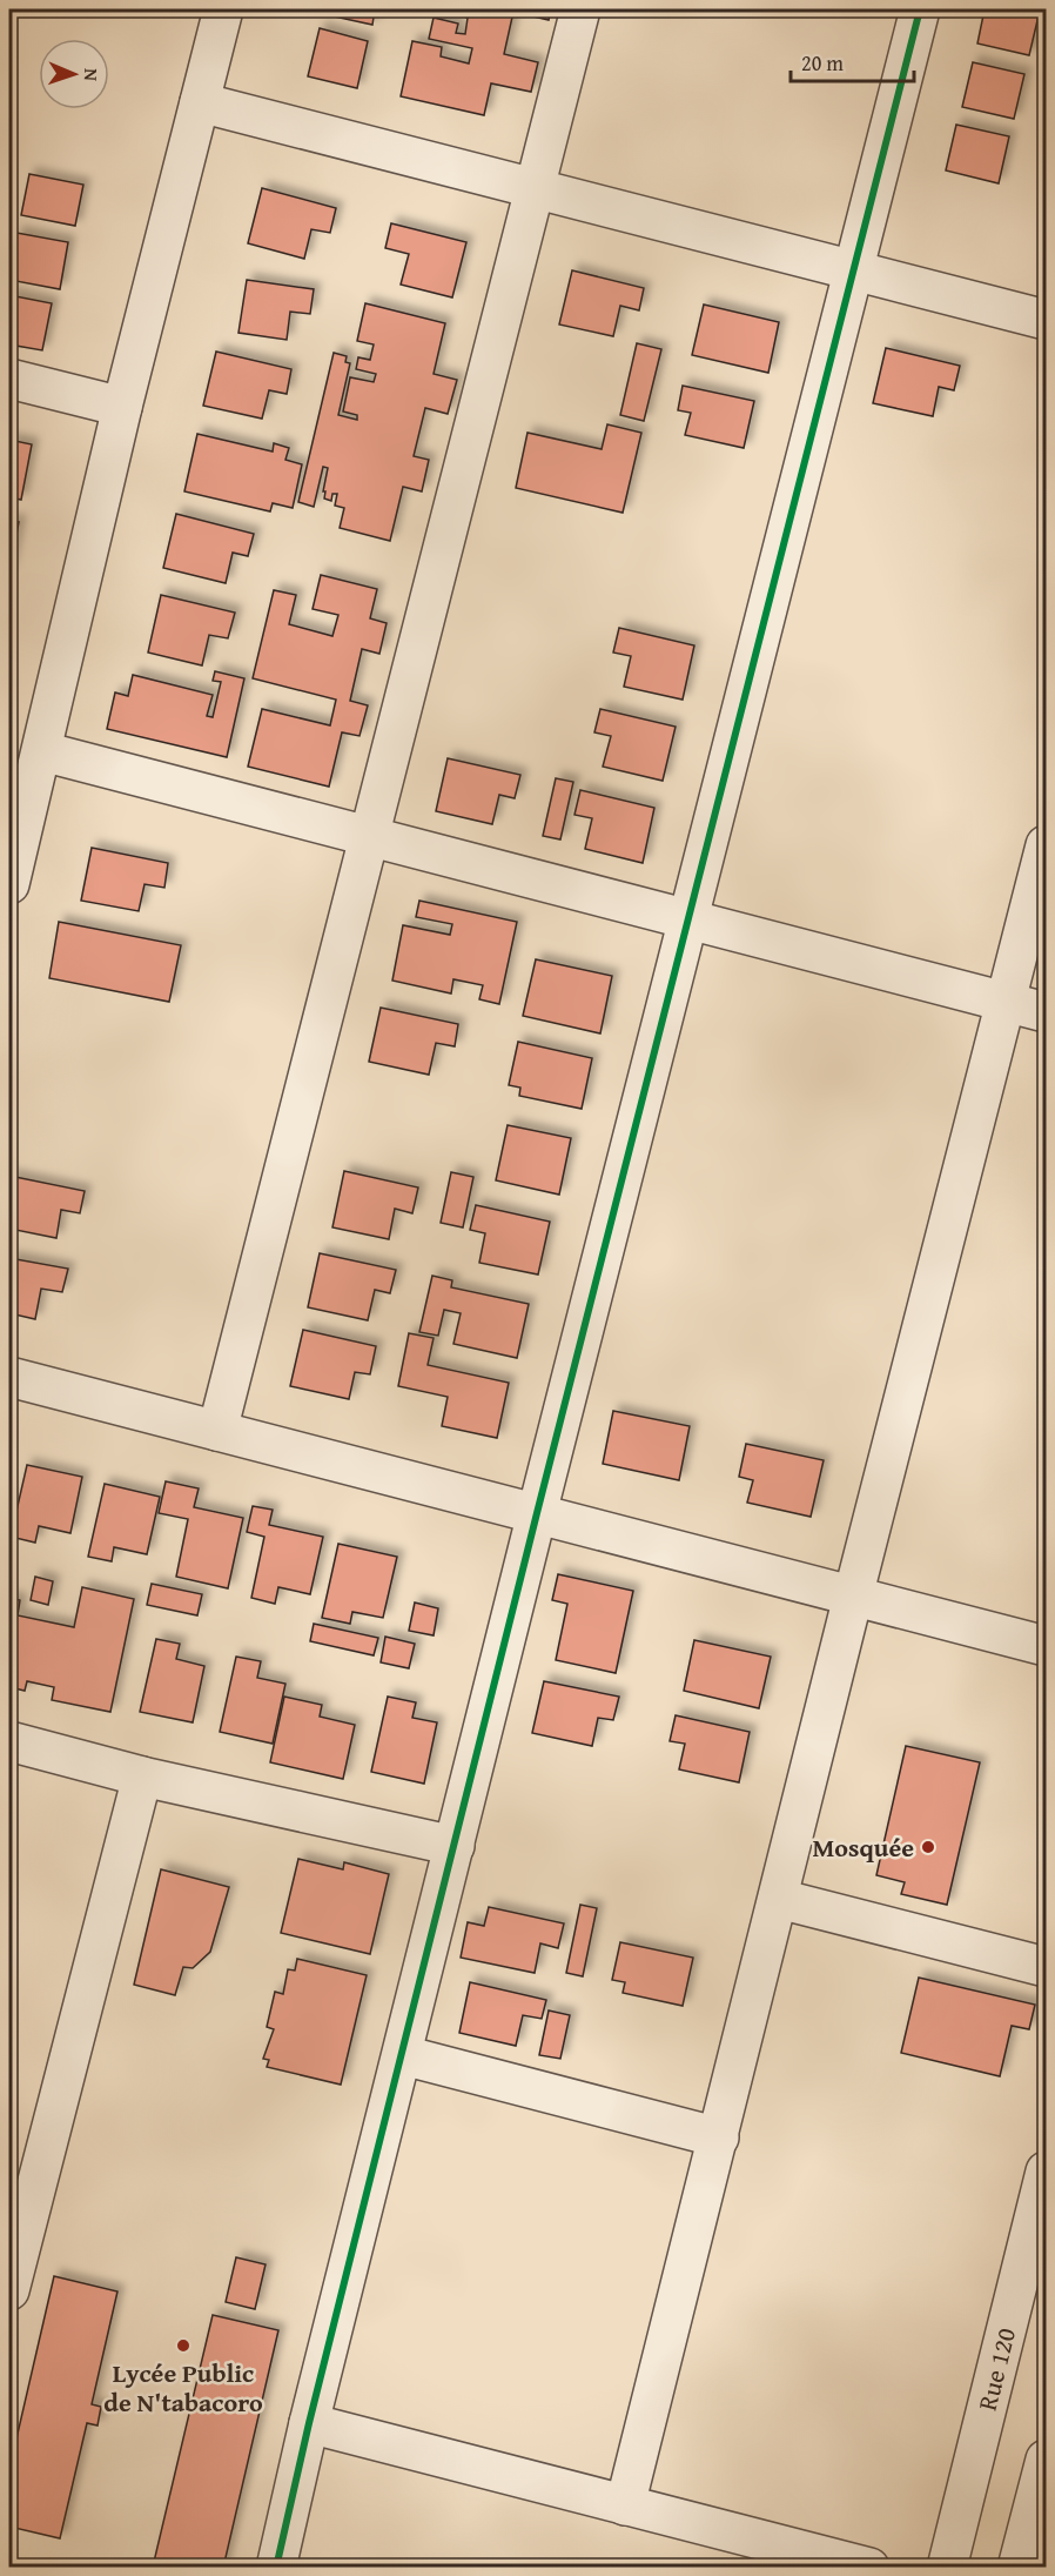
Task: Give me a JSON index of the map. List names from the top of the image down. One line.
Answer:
{"streets":{"street":["Rue 120"]},"places":["Mosquée","Lycée Public de N'tabacoro"],"scale_bar":"20 m","north":"right"}
